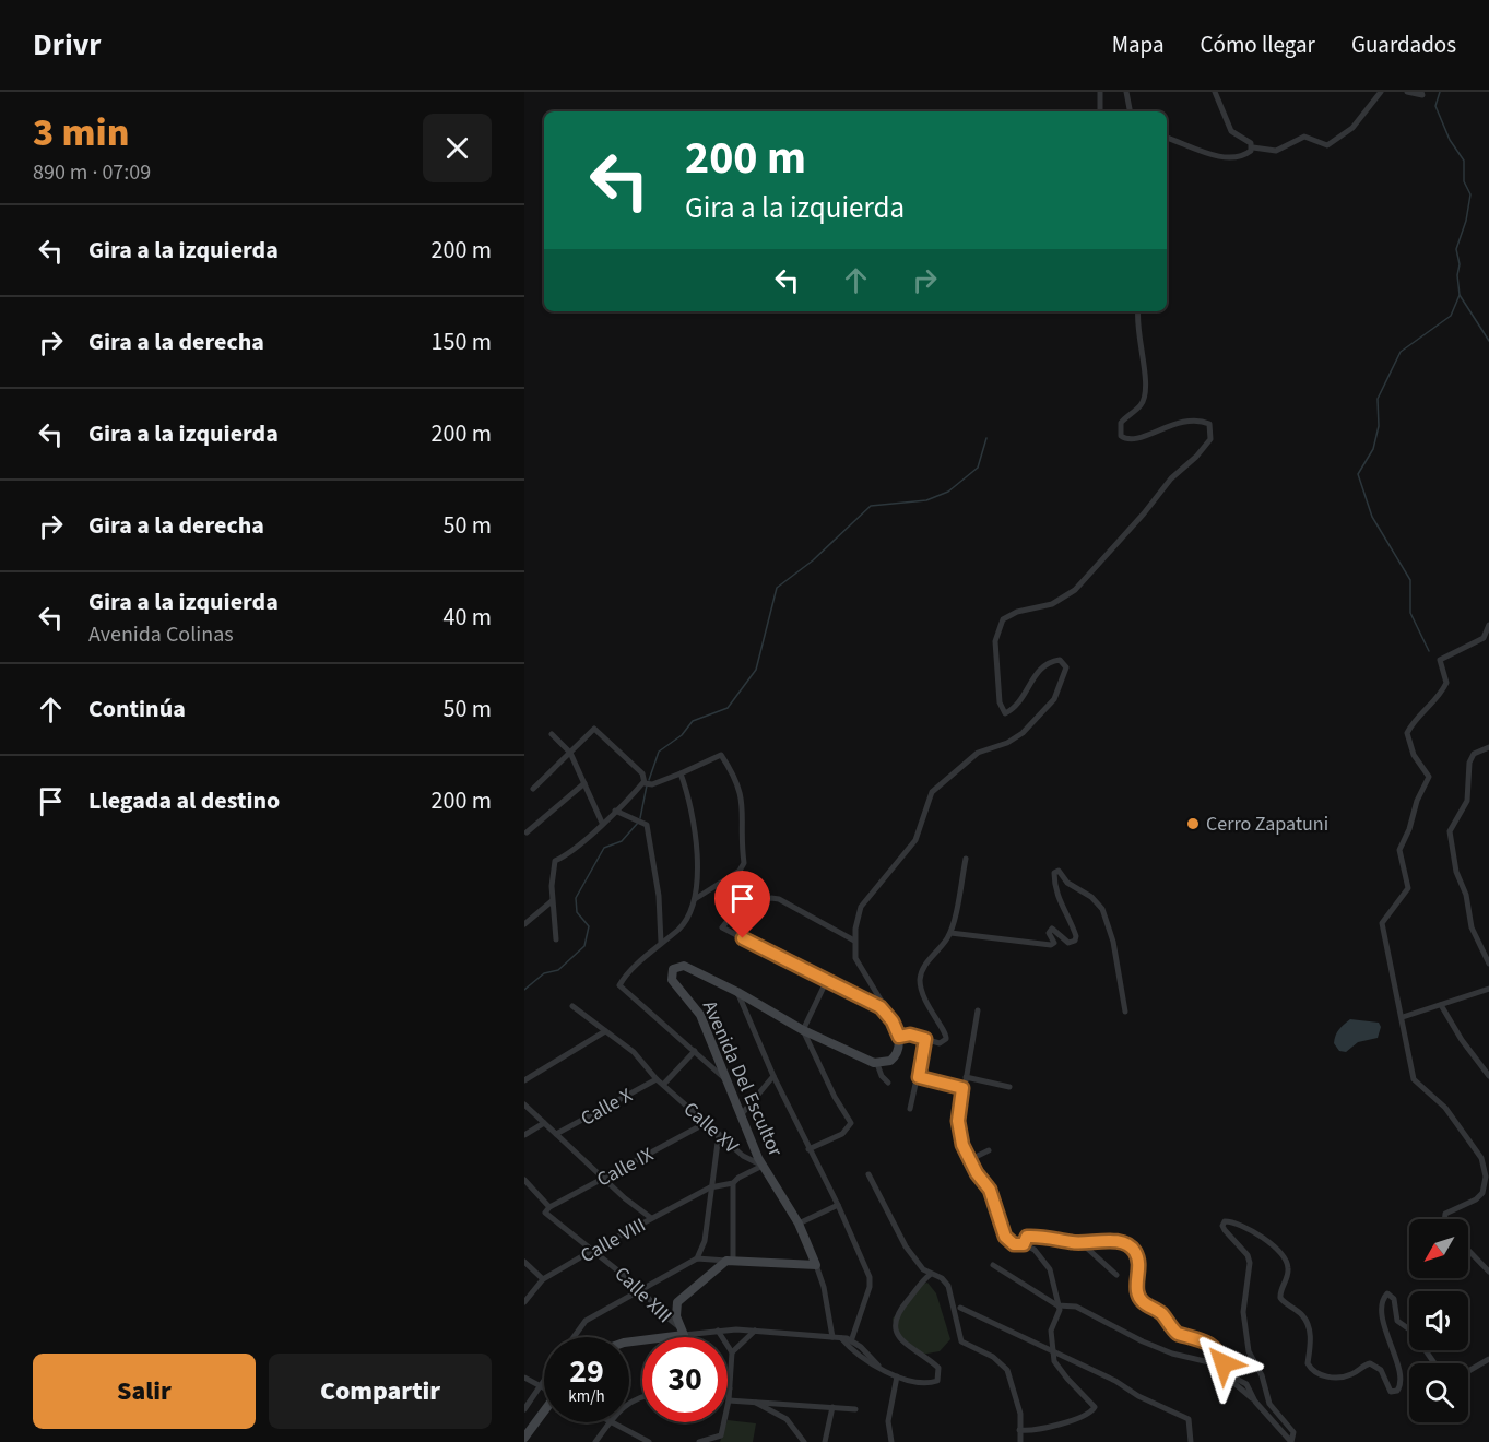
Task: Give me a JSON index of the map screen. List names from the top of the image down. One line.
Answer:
{"streets":{"street":["Avenida Del Escultor","Calle X","Calle XV","Calle IX","Calle VIII","Calle XIII"]},"crossings":[["Avenida Del Escultor","Calle XV"],["Avenida Del Escultor","Calle VIII"],["Calle X","Calle XV"],["Calle XV","Calle IX"],["Calle XV","Calle VIII"],["Calle IX","Calle XIII"],["Calle VIII","Calle XIII"]],"places":["Cerro Zapatuni"],"north":"bottom left","page":{"header":"Drivr","nav":["Mapa","Cómo llegar","Guardados"],"heading":["3 min","890 m · 07:09"],"turn":["200 m","Gira a la izquierda"],"list":[{"name":"Gira a la izquierda","value":"200 m"},{"name":"Gira a la derecha","value":"150 m"},{"name":"Gira a la izquierda","value":"200 m"},{"name":"Gira a la derecha","value":"50 m"},{"name":"Gira a la izquierda","note":"Avenida Colinas","value":"40 m"},{"name":"Continúa","value":"50 m"},{"name":"Llegada al destino","value":"200 m"}],"speed":"29 km/h","limit":"30","buttons":["Salir","Compartir"]}}
